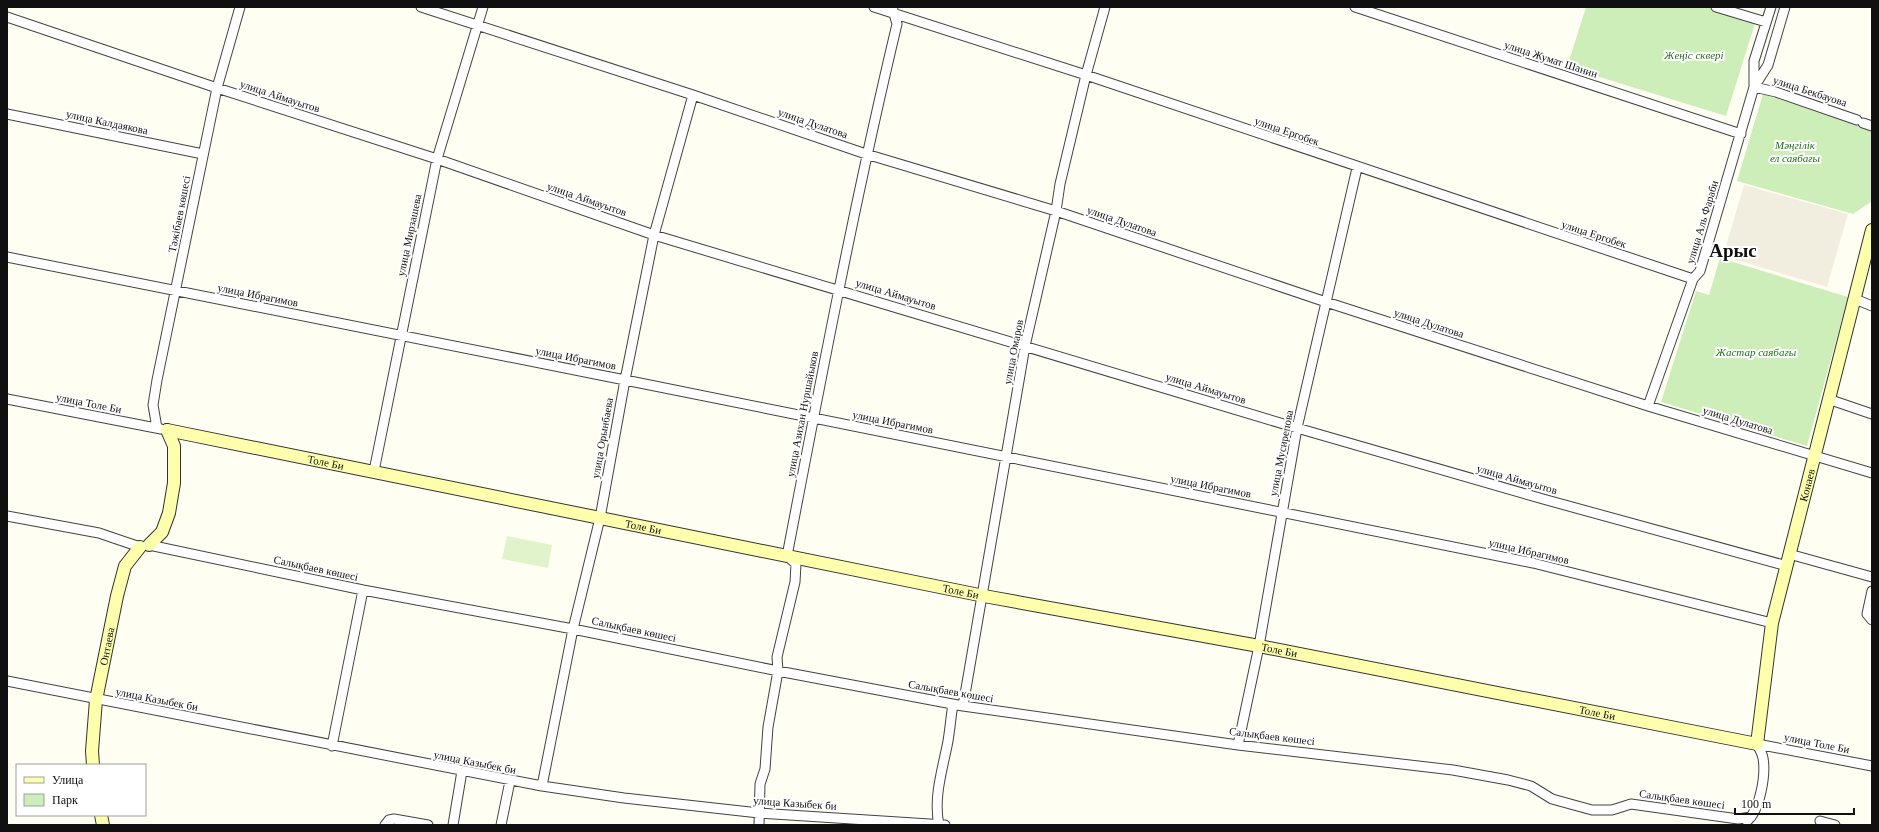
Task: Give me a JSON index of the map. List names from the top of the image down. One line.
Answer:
{"streets":{"main road":["Толе Би","Конаев","Онтаева"],"street":["улица Жумат Шанин","улица Бекбауова","улица Аймауытов","улица Калдаякова","улица Дулатова","улица Ергобек","Тәжібаев көшесі","улица Аль Фараби","улица Мирзашева","улица Ибрагимов","улица Омаров","улица Толе Би","улица Азихан Нуршайыков","улица Орынбаева","улица Мусирепова","Салықбаев көшесі","улица Казыбек би"]},"crossings":[["улица Жумат Шанин","улица Аль Фараби"],["улица Бекбауова","улица Аль Фараби"],["улица Аймауытов","Тәжібаев көшесі"],["улица Аймауытов","улица Мирзашева"],["улица Аймауытов","улица Омаров"],["улица Аймауытов","улица Азихан Нуршайыков"],["улица Аймауытов","улица Орынбаева"],["улица Аймауытов","улица Мусирепова"],["улица Аймауытов","Конаев"],["улица Калдаякова","Тәжібаев көшесі"],["улица Дулатова","улица Аль Фараби"],["улица Дулатова","улица Мирзашева"],["улица Дулатова","улица Омаров"],["улица Дулатова","улица Азихан Нуршайыков"],["улица Дулатова","улица Орынбаева"],["улица Дулатова","улица Мусирепова"],["улица Дулатова","Конаев"],["улица Ергобек","улица Аль Фараби"],["улица Ергобек","улица Омаров"],["улица Ергобек","улица Азихан Нуршайыков"],["улица Ергобек","улица Мусирепова"],["Тәжібаев көшесі","улица Ибрагимов"],["Тәжібаев көшесі","улица Толе Би"],["Тәжібаев көшесі","Толе Би"],["Тәжібаев көшесі","Онтаева"],["улица Мирзашева","улица Ибрагимов"],["улица Мирзашева","Толе Би"],["улица Ибрагимов","улица Омаров"],["улица Ибрагимов","улица Азихан Нуршайыков"],["улица Ибрагимов","улица Орынбаева"],["улица Ибрагимов","улица Мусирепова"],["улица Ибрагимов","Конаев"],["улица Омаров","Толе Би"],["улица Омаров","Салықбаев көшесі"],["улица Толе Би","Толе Би"],["улица Толе Би","Конаев"],["улица Толе Би","Онтаева"],["улица Азихан Нуршайыков","Толе Би"],["улица Орынбаева","Толе Би"],["улица Орынбаева","Салықбаев көшесі"],["улица Орынбаева","улица Казыбек би"],["улица Мусирепова","Толе Би"],["улица Мусирепова","Салықбаев көшесі"],["Толе Би","Конаев"],["Толе Би","Онтаева"],["Салықбаев көшесі","Онтаева"],["Онтаева","улица Казыбек би"]],"districts":["Арыс"],"parks":["Жеңіс сквері","Мәңгілік ел саябағы","Жастар саябағы"],"legend":["Улица","Парк"],"scale_bar":"100 m"}
